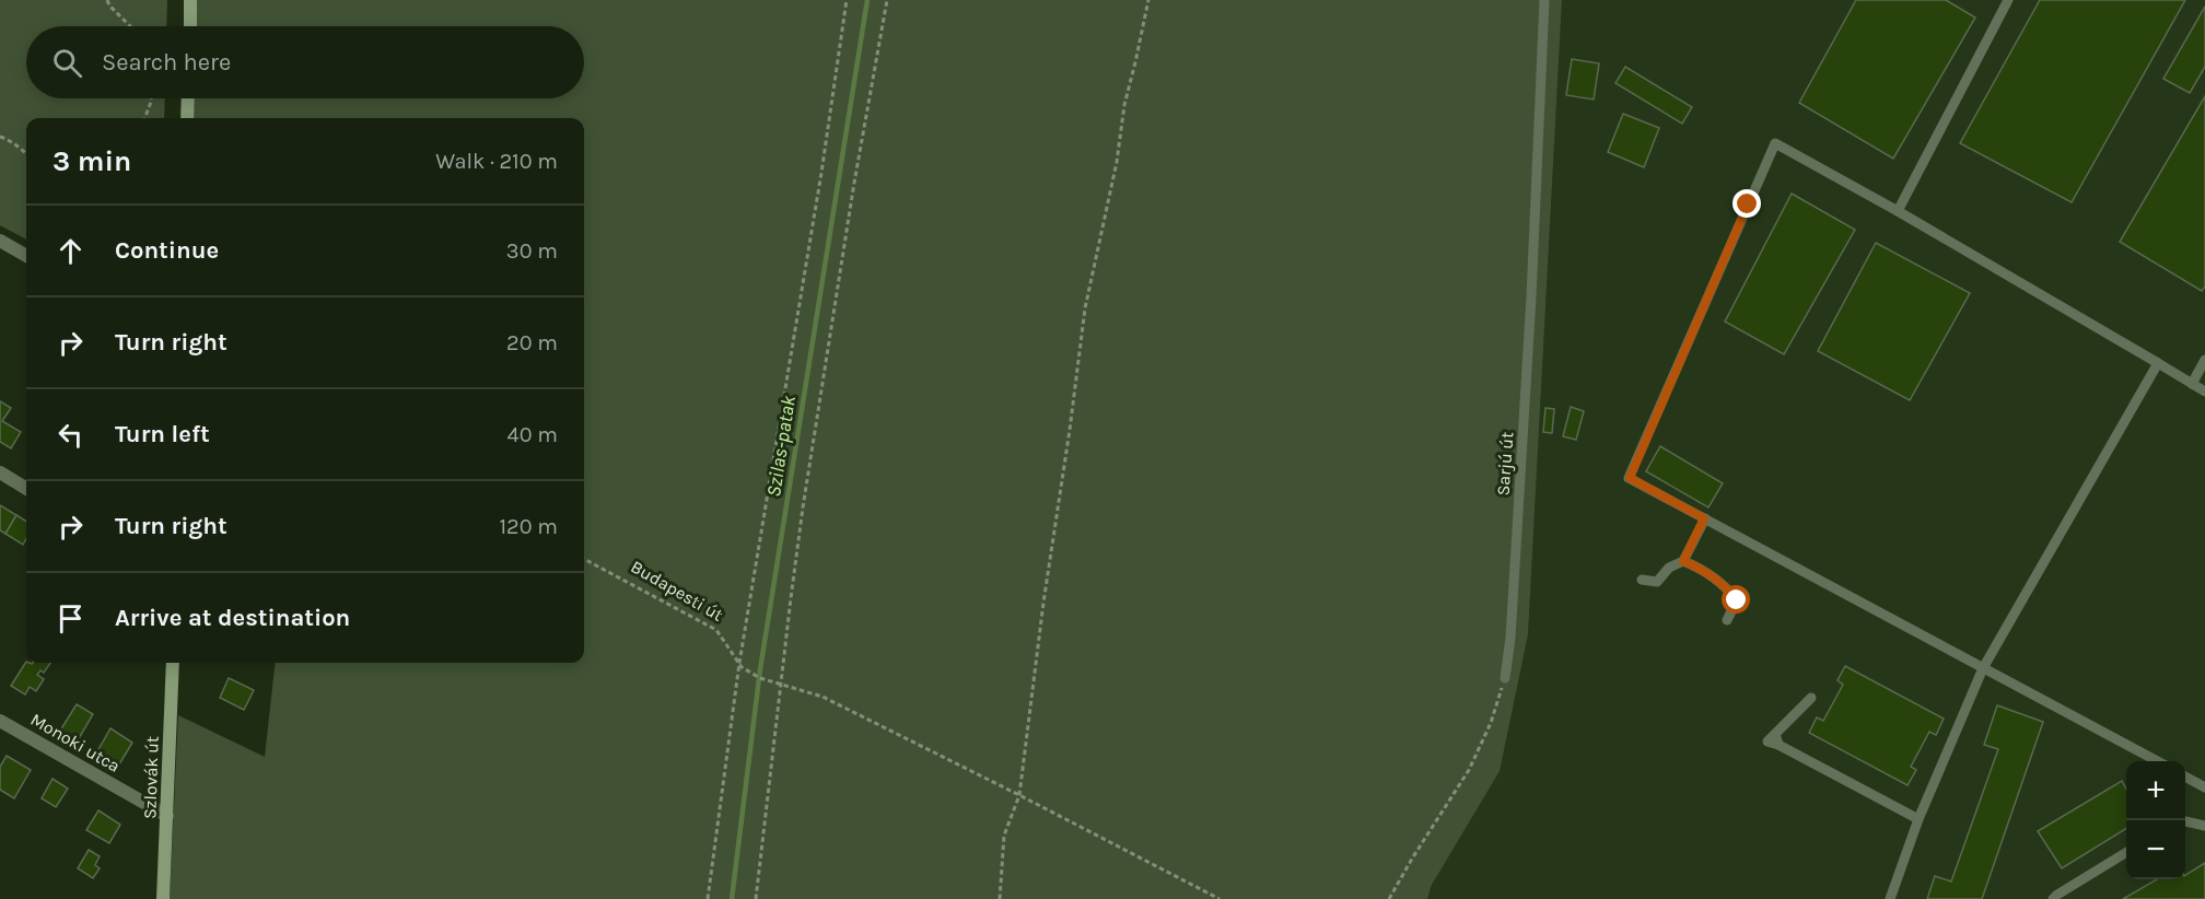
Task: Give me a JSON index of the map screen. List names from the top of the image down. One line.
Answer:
{"streets":{"main road":["Szlovák út"],"street":["Monoki utca"],"lane":["Sarjú út"],"path":["Budapesti út"]},"crossings":[["Monoki utca","Szlovák út"]],"water":["Szilas-patak"],"page":{"search":"Search here","heading":["3 min","Walk · 210 m"],"list":[["Continue","30 m"],["Turn right","20 m"],["Turn left","40 m"],["Turn right","120 m"],"Arrive at destination"],"map_buttons":["+","−"]}}
